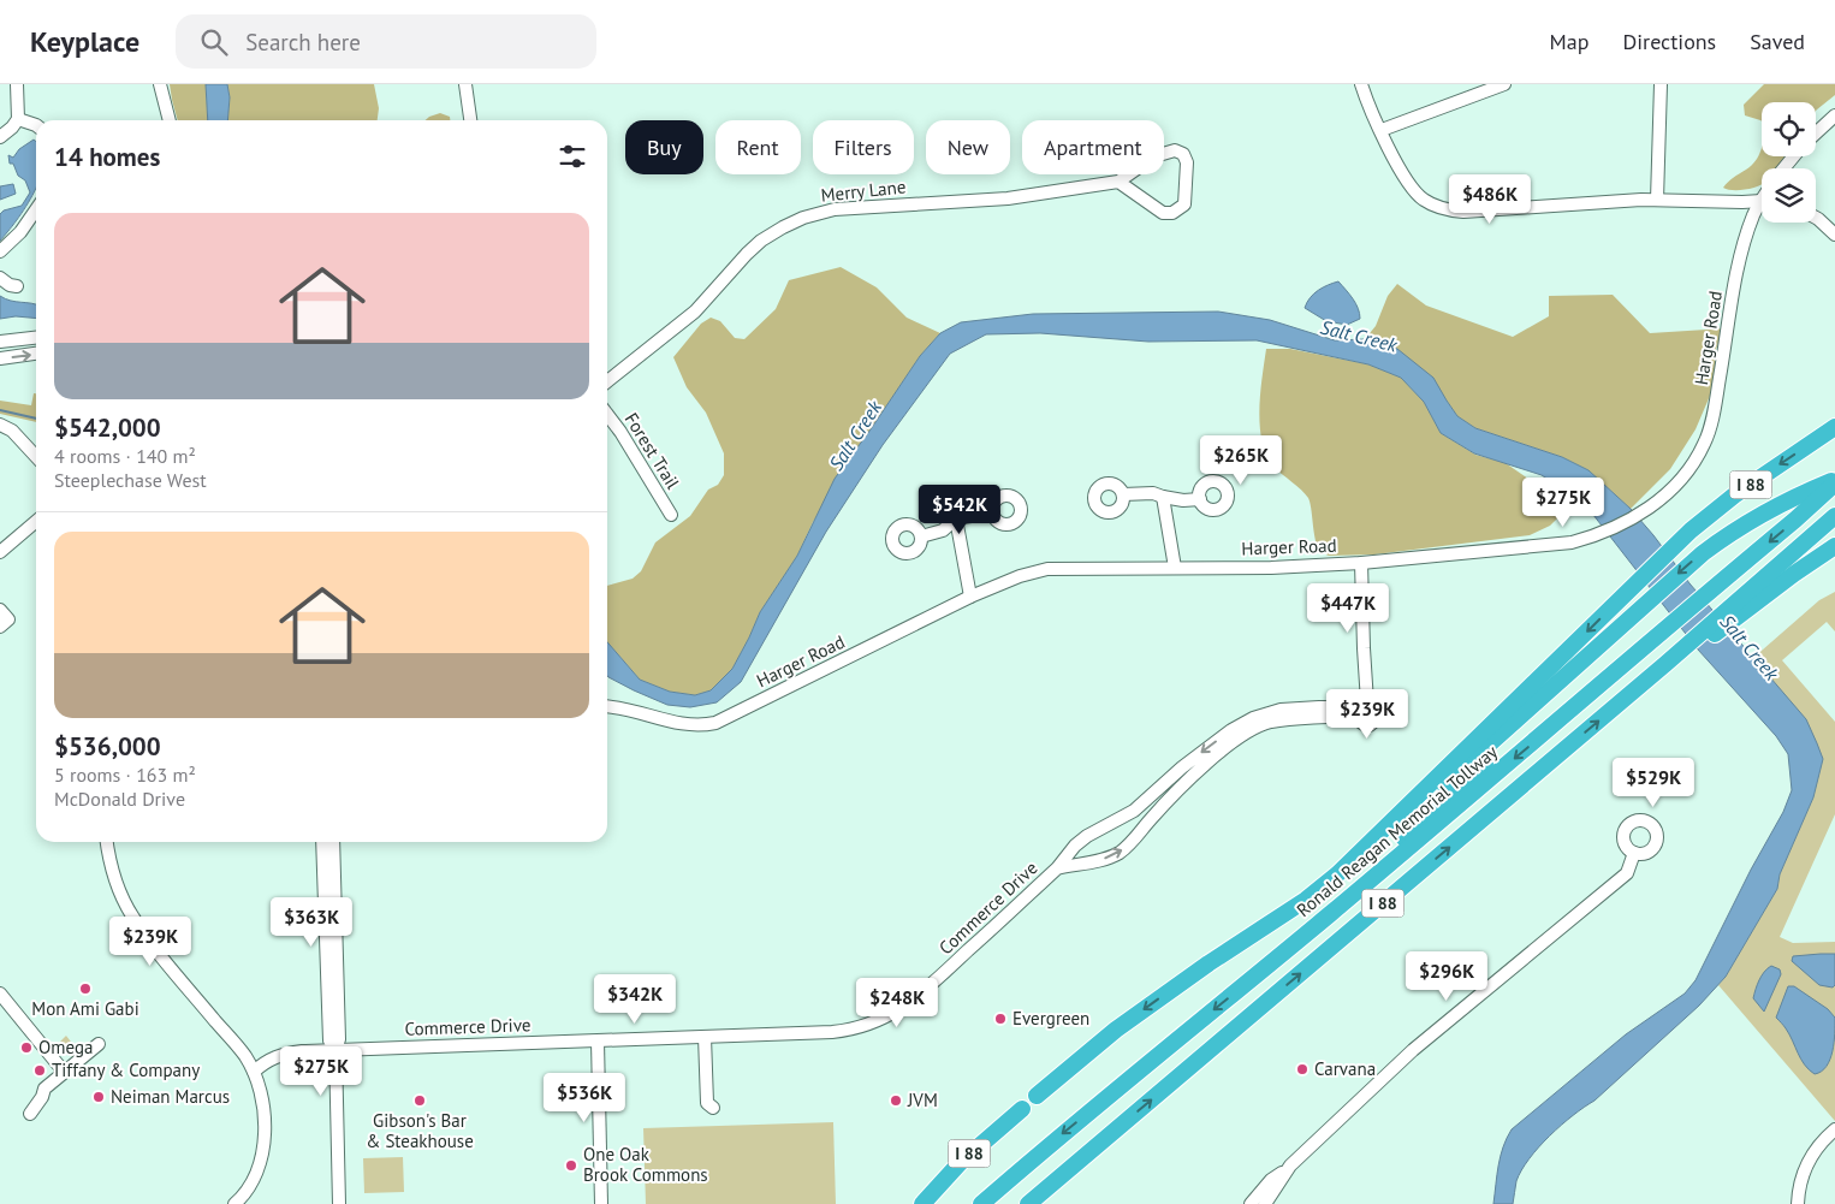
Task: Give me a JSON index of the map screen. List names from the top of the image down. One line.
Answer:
{"streets":{"highway":["I 88","Ronald Reagan Memorial Tollway"],"street":["Merry Lane","Harger Road","Forest Trail","Commerce Drive"]},"crossings":[["Harger Road","Commerce Drive"]],"water":["Salt Creek"],"places":["Mon Ami Gabi","Evergreen","Omega","Carvana","Tiffany & Company","Neiman Marcus","Gibson's Bar & Steakhouse","JVM","One Oak Brook Commons"],"page":{"header":"Keyplace","search":"Search here","nav":["Map","Directions","Saved"],"chip":["Buy","Rent","Filters","New","Apartment"],"heading":"14 homes","price":["$486K","$265K","$275K","$542K","$447K","$239K","$529K","$363K","$239K","$296K","$342K","$248K","$275K","$536K"],"list":[{"name":"$542,000","note":"4 rooms · 140 m² · Steeplechase West"},{"name":"$536,000","note":"5 rooms · 163 m² · McDonald Drive"}]}}
